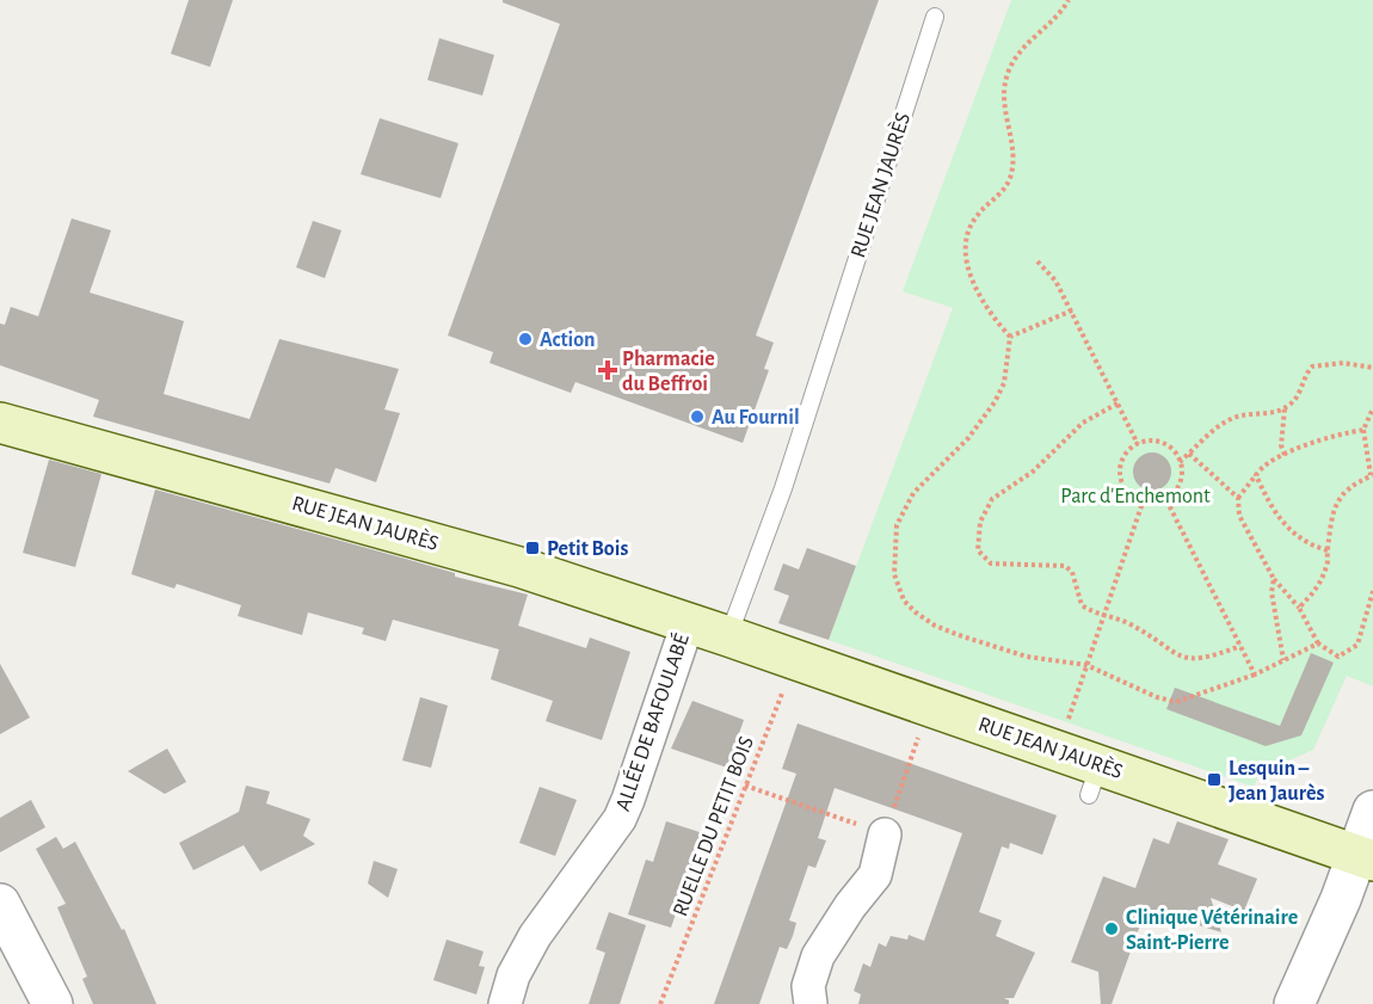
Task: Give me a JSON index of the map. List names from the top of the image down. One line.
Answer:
{"streets":{"main road":["RUE JEAN JAURÈS"],"street":["ALLÉE DE BAFOULABÉ"],"path":["RUELLE DU PETIT BOIS"]},"crossings":[["RUE JEAN JAURÈS","ALLÉE DE BAFOULABÉ"],["RUE JEAN JAURÈS","RUELLE DU PETIT BOIS"]],"parks":["Parc d'Enchemont"],"places":{"other":["Action","Au Fournil","Clinique Vétérinaire Saint-Pierre"],"health":["Pharmacie du Beffroi"],"transit":["Petit Bois","Lesquin – Jean Jaurès"]}}
